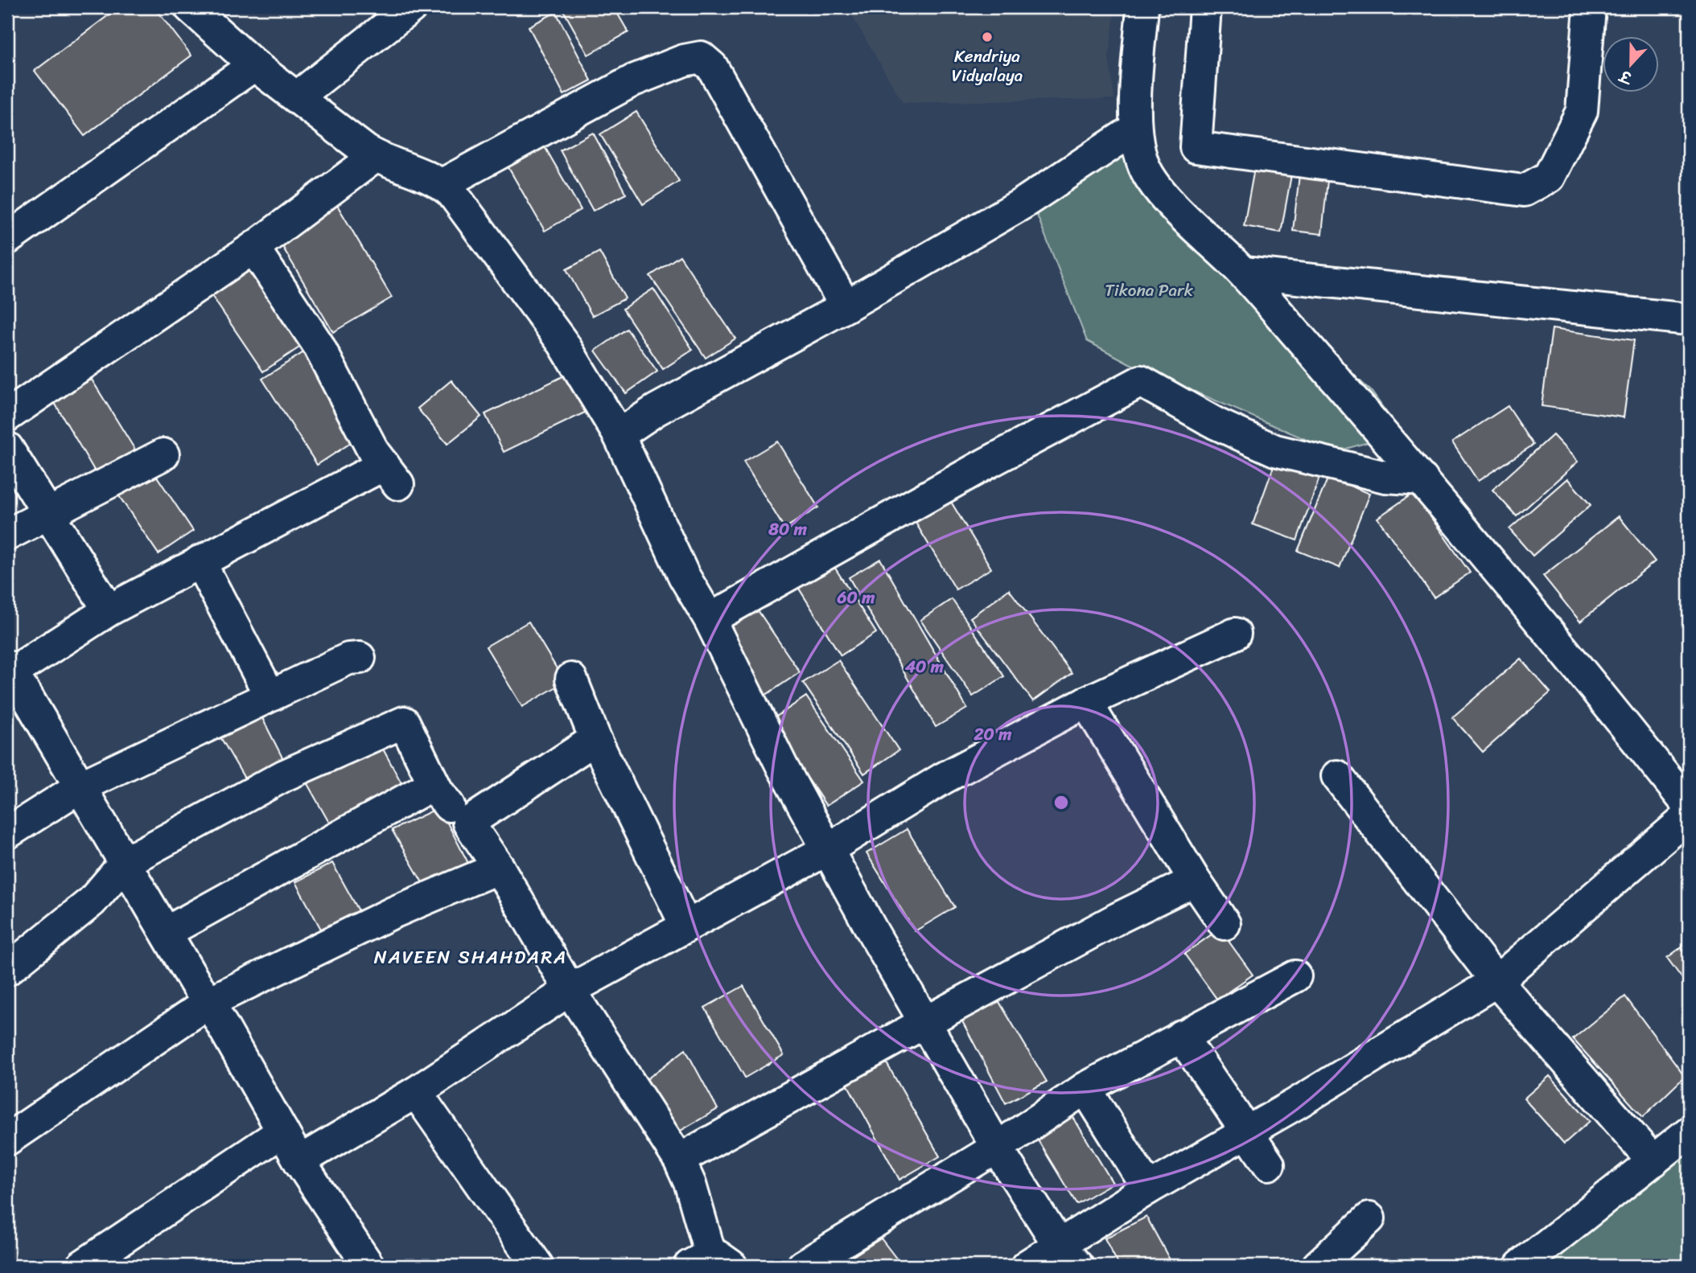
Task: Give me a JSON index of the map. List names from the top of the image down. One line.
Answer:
{"districts":["NAVEEN SHAHDARA"],"parks":["Tikona Park"],"places":["Kendriya Vidyalaya"],"north":"bottom","rings":["80 m","60 m","40 m","20 m"]}
